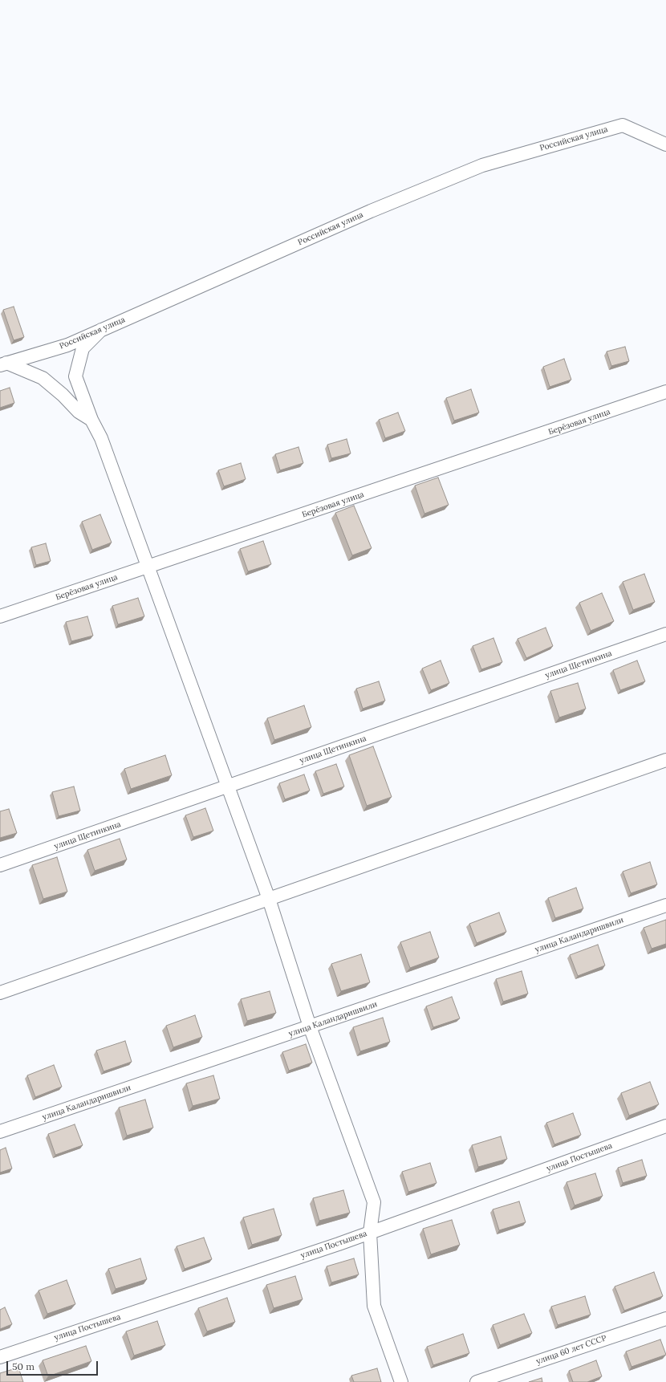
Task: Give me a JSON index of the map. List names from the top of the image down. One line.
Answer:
{"streets":{"street":["Российская улица","Берёзовая улица","улица Щетинкина","улица Каландаришвили","улица Постышева","улица 60 лет СССР"]},"scale_bar":"50 m"}
